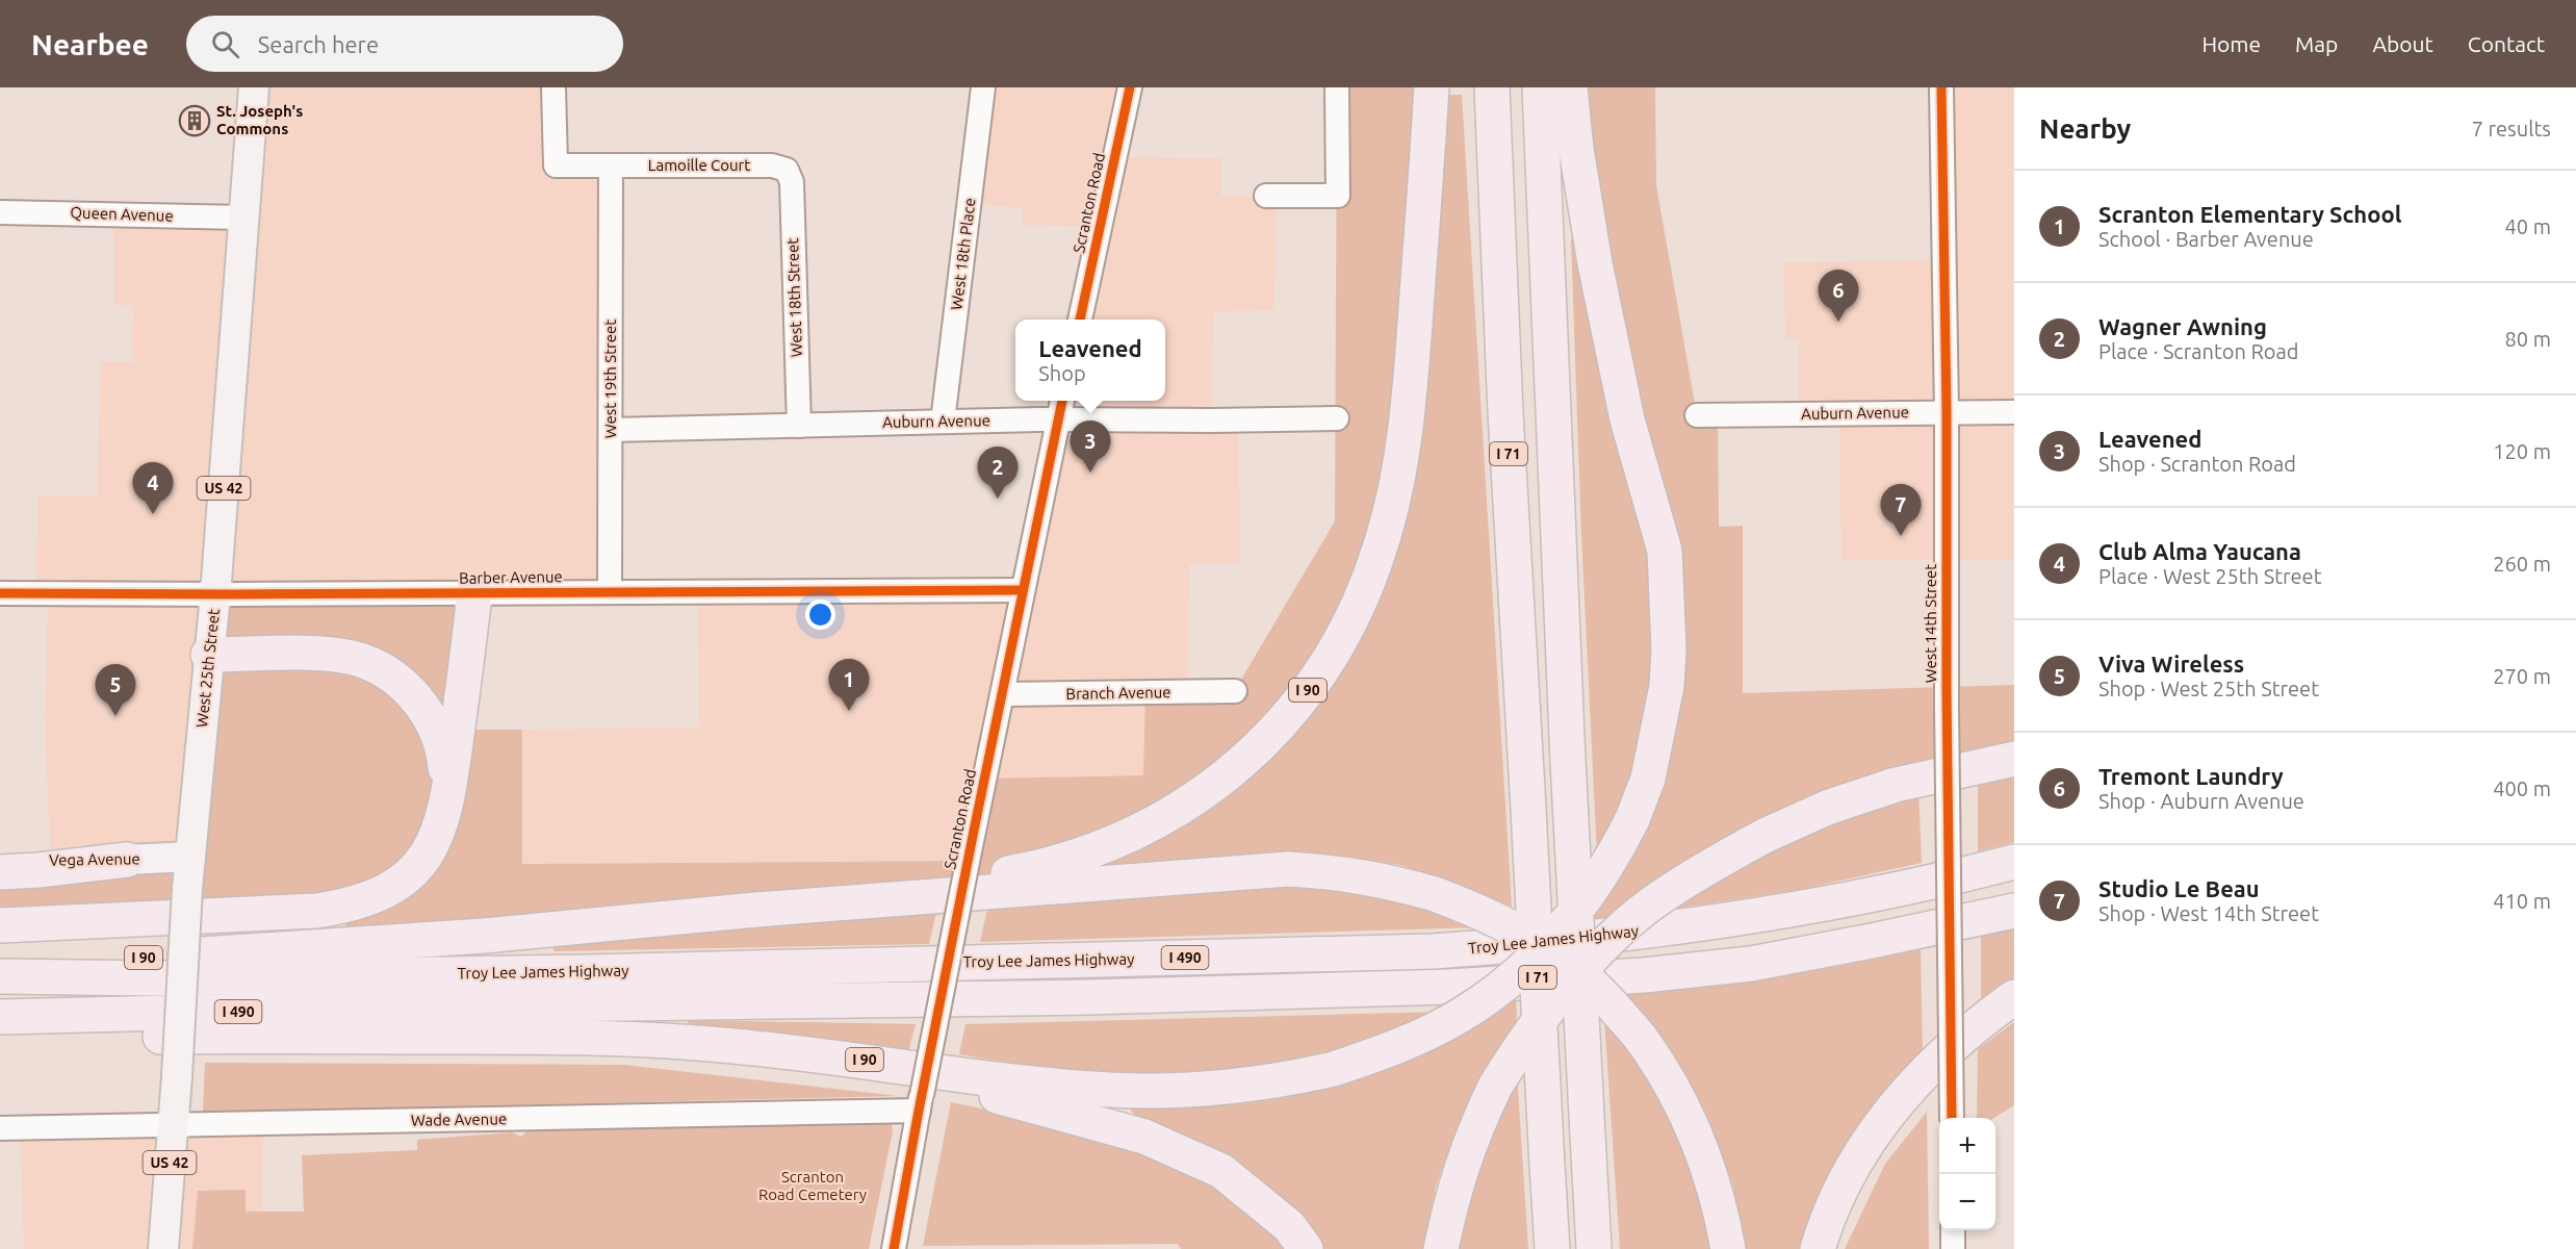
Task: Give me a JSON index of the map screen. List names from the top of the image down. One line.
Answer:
{"streets":{"highway":["I 71","I 90","Troy Lee James Highway","I 490"],"main road":["US 42","West 25th Street","Vega Avenue"],"street":["Lamoille Court","Scranton Road","Queen Avenue","West 18th Place","West 18th Street","West 19th Street","Auburn Avenue","Barber Avenue","West 14th Street","Branch Avenue","Wade Avenue"]},"crossings":[["Lamoille Court","West 18th Street"],["Lamoille Court","West 19th Street"],["Scranton Road","Auburn Avenue"],["Scranton Road","Barber Avenue"],["Scranton Road","Branch Avenue"],["Scranton Road","Wade Avenue"],["Queen Avenue","West 25th Street"],["West 18th Place","Auburn Avenue"],["West 18th Street","Auburn Avenue"],["West 19th Street","Auburn Avenue"],["West 19th Street","Barber Avenue"],["Auburn Avenue","West 14th Street"],["I 71","I 90"],["Barber Avenue","West 25th Street"],["West 25th Street","Vega Avenue"],["West 25th Street","Wade Avenue"]],"parks":["Scranton Road Cemetery"],"places":{"building":["St. Joseph's Commons"]},"page":{"header":"Nearbee","search":"Search here","nav":["Home","Map","About","Contact"],"heading":["Nearby","7 results"],"list":[{"mark":"1","name":"Scranton Elementary School","note":"School · Barber Avenue","value":"40 m"},{"mark":"2","name":"Wagner Awning","note":"Place · Scranton Road","value":"80 m"},{"mark":"3","name":"Leavened","note":"Shop · Scranton Road","value":"120 m"},{"mark":"4","name":"Club Alma Yaucana","note":"Place · West 25th Street","value":"260 m"},{"mark":"5","name":"Viva Wireless","note":"Shop · West 25th Street","value":"270 m"},{"mark":"6","name":"Tremont Laundry","note":"Shop · Auburn Avenue","value":"400 m"},{"mark":"7","name":"Studio Le Beau","note":"Shop · West 14th Street","value":"410 m"}],"pins":["6","3","2","4","7","1","5"],"popup":["Leavened","Shop"],"map_buttons":["+","−"]}}
